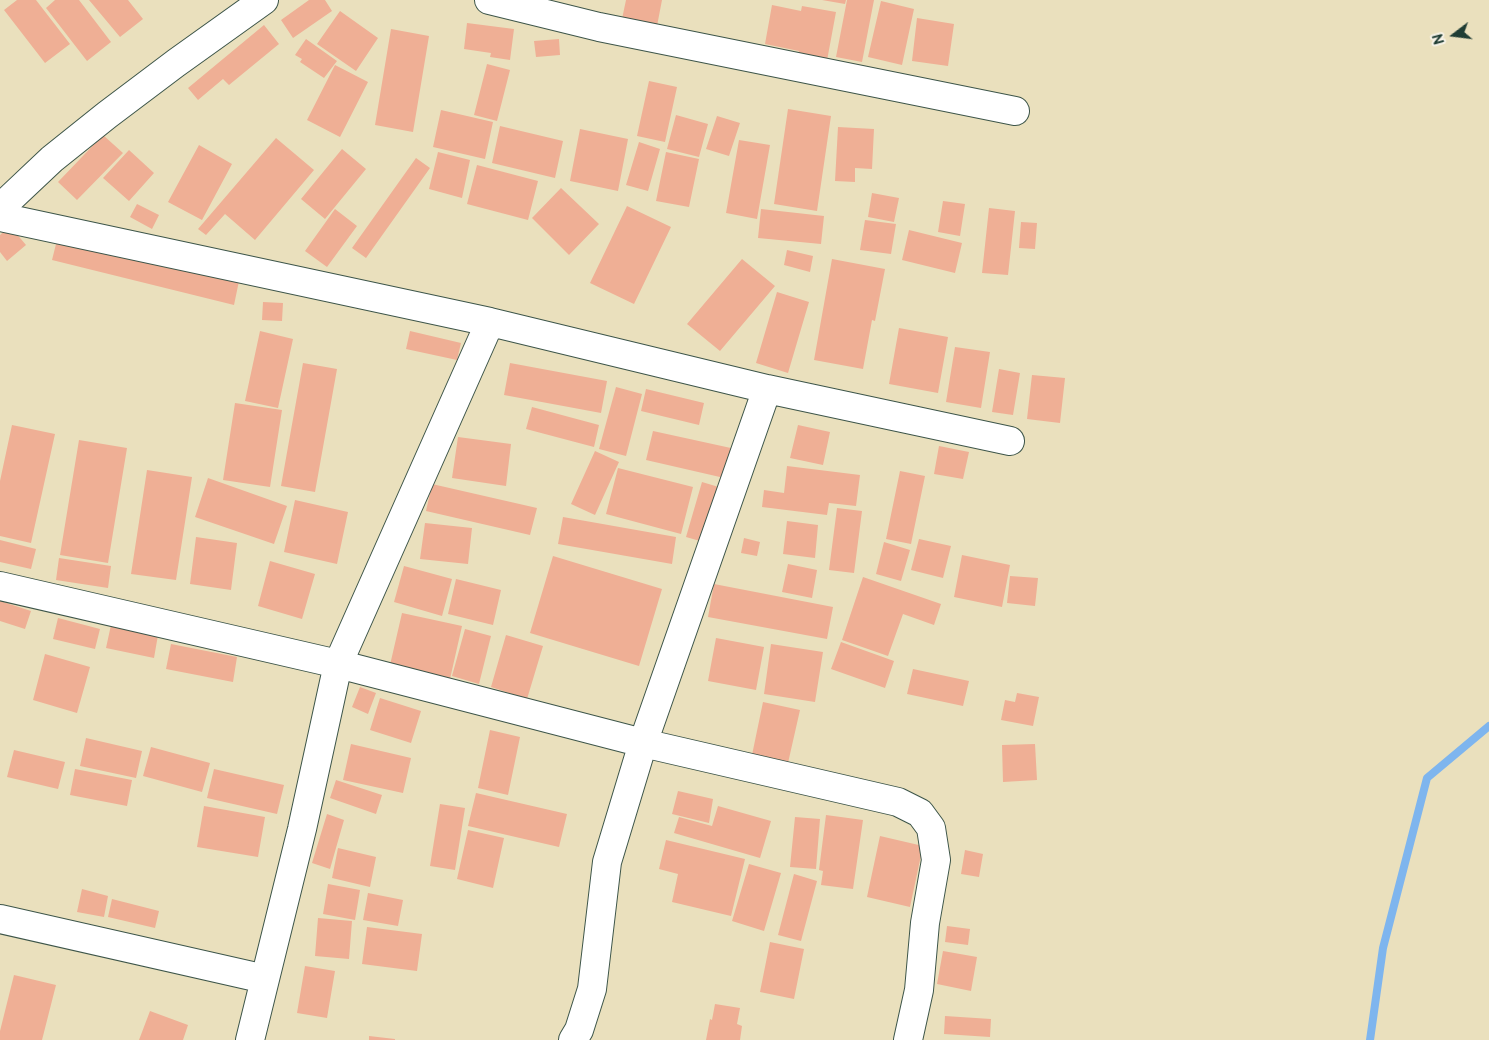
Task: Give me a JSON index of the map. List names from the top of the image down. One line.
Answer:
{"north":"left"}
